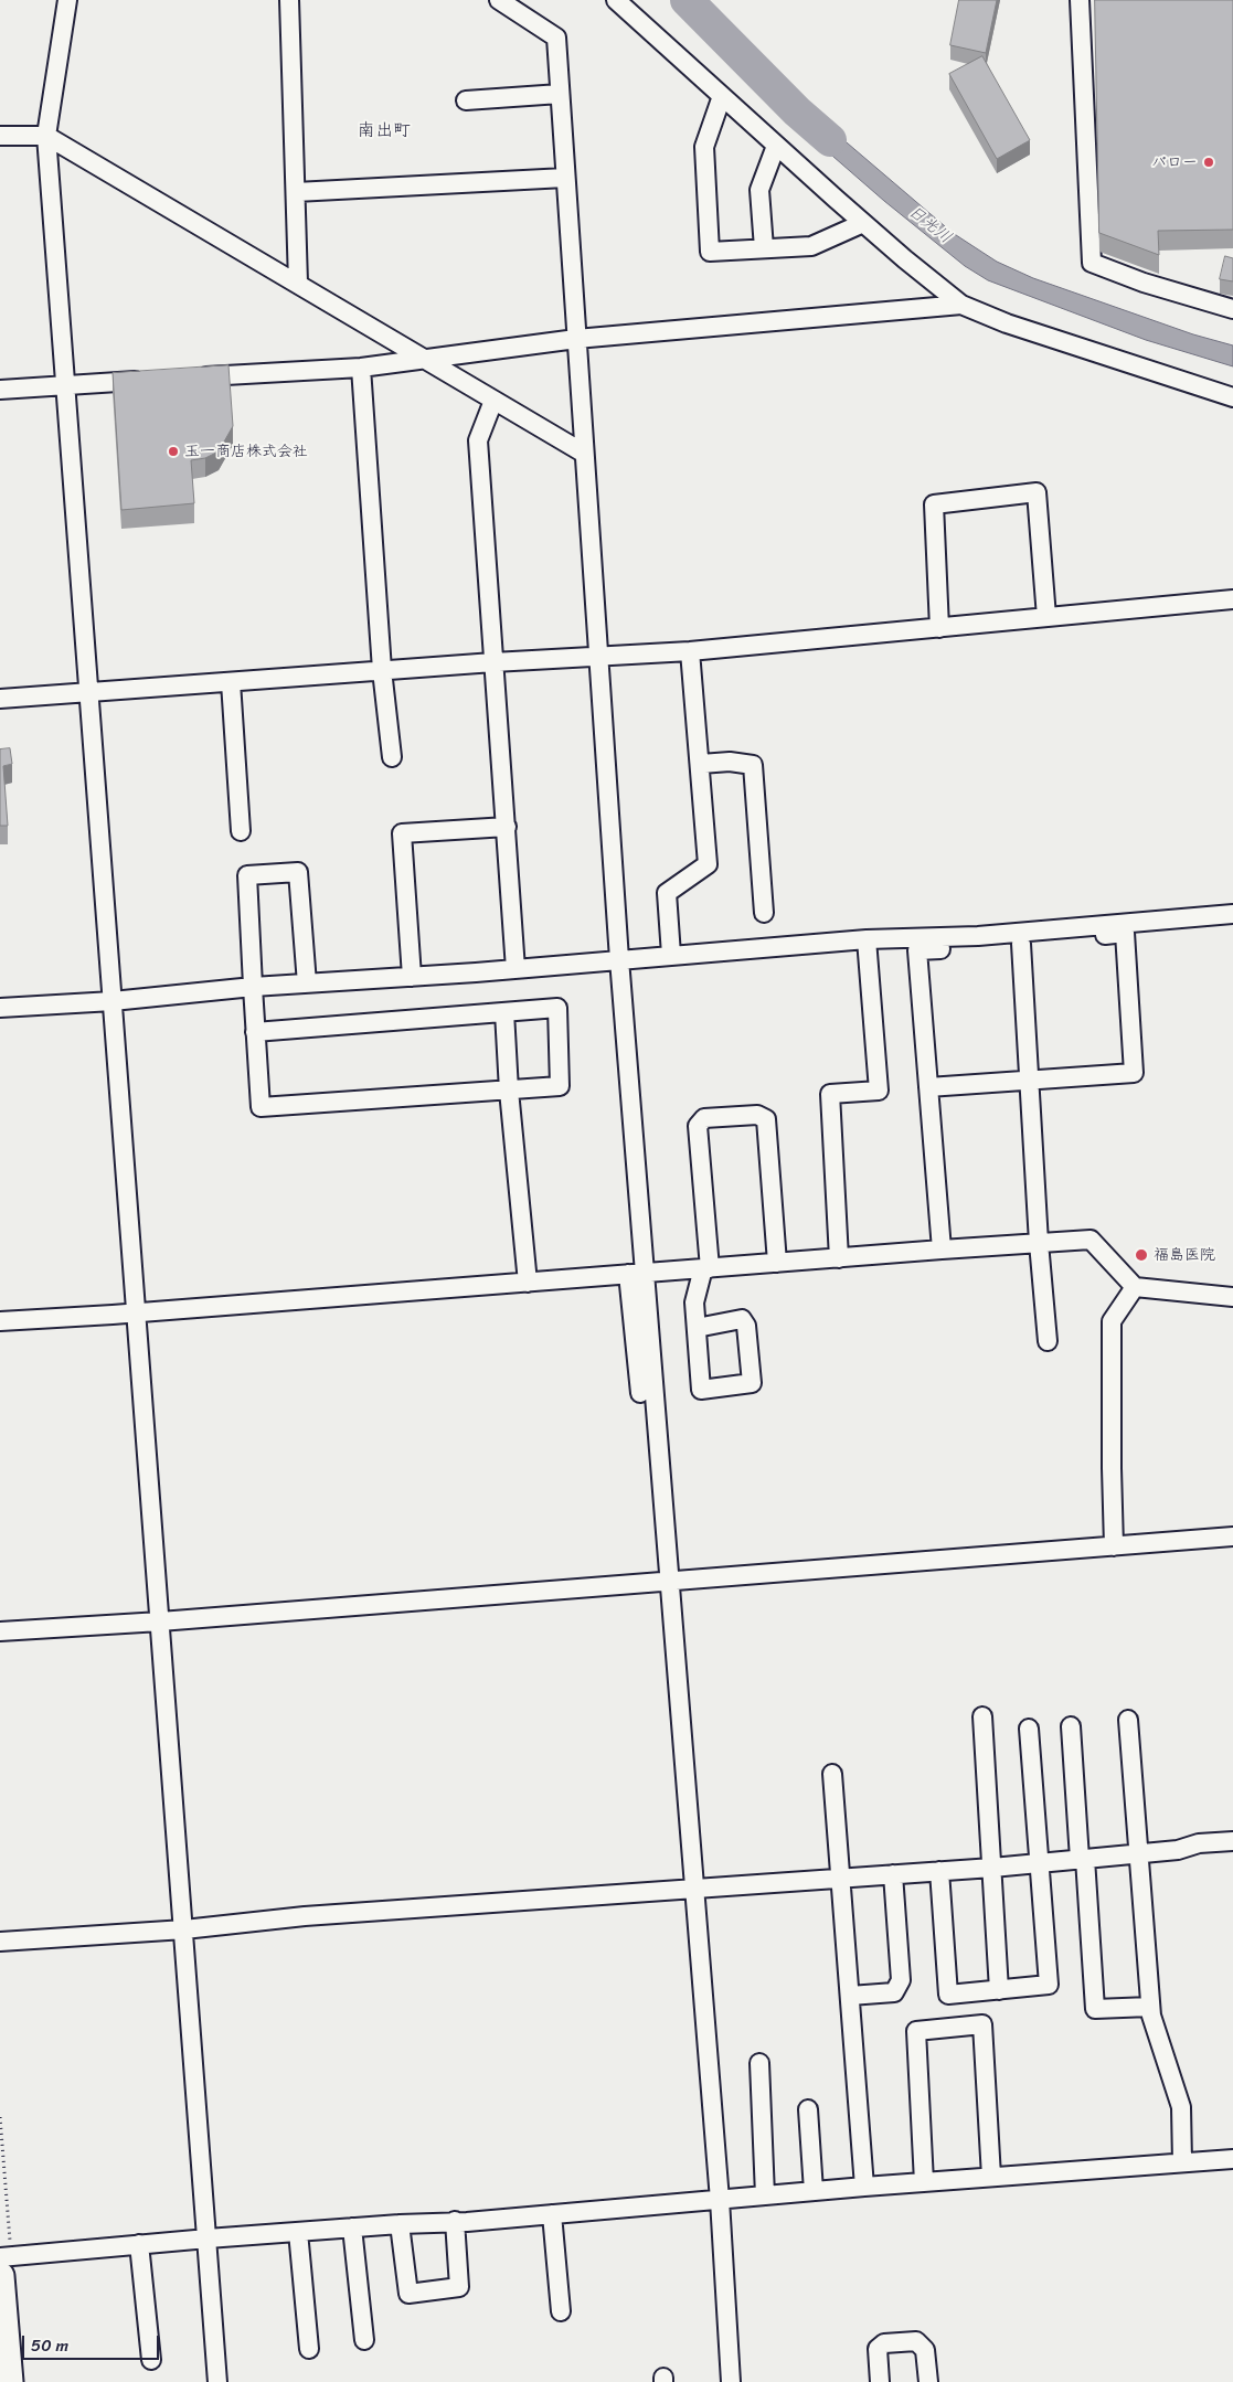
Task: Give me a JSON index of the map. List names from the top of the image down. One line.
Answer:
{"districts":["南出町"],"water":["日光川"],"places":["バロー","玉一商店株式会社","福島医院"],"scale_bar":"50 m"}
